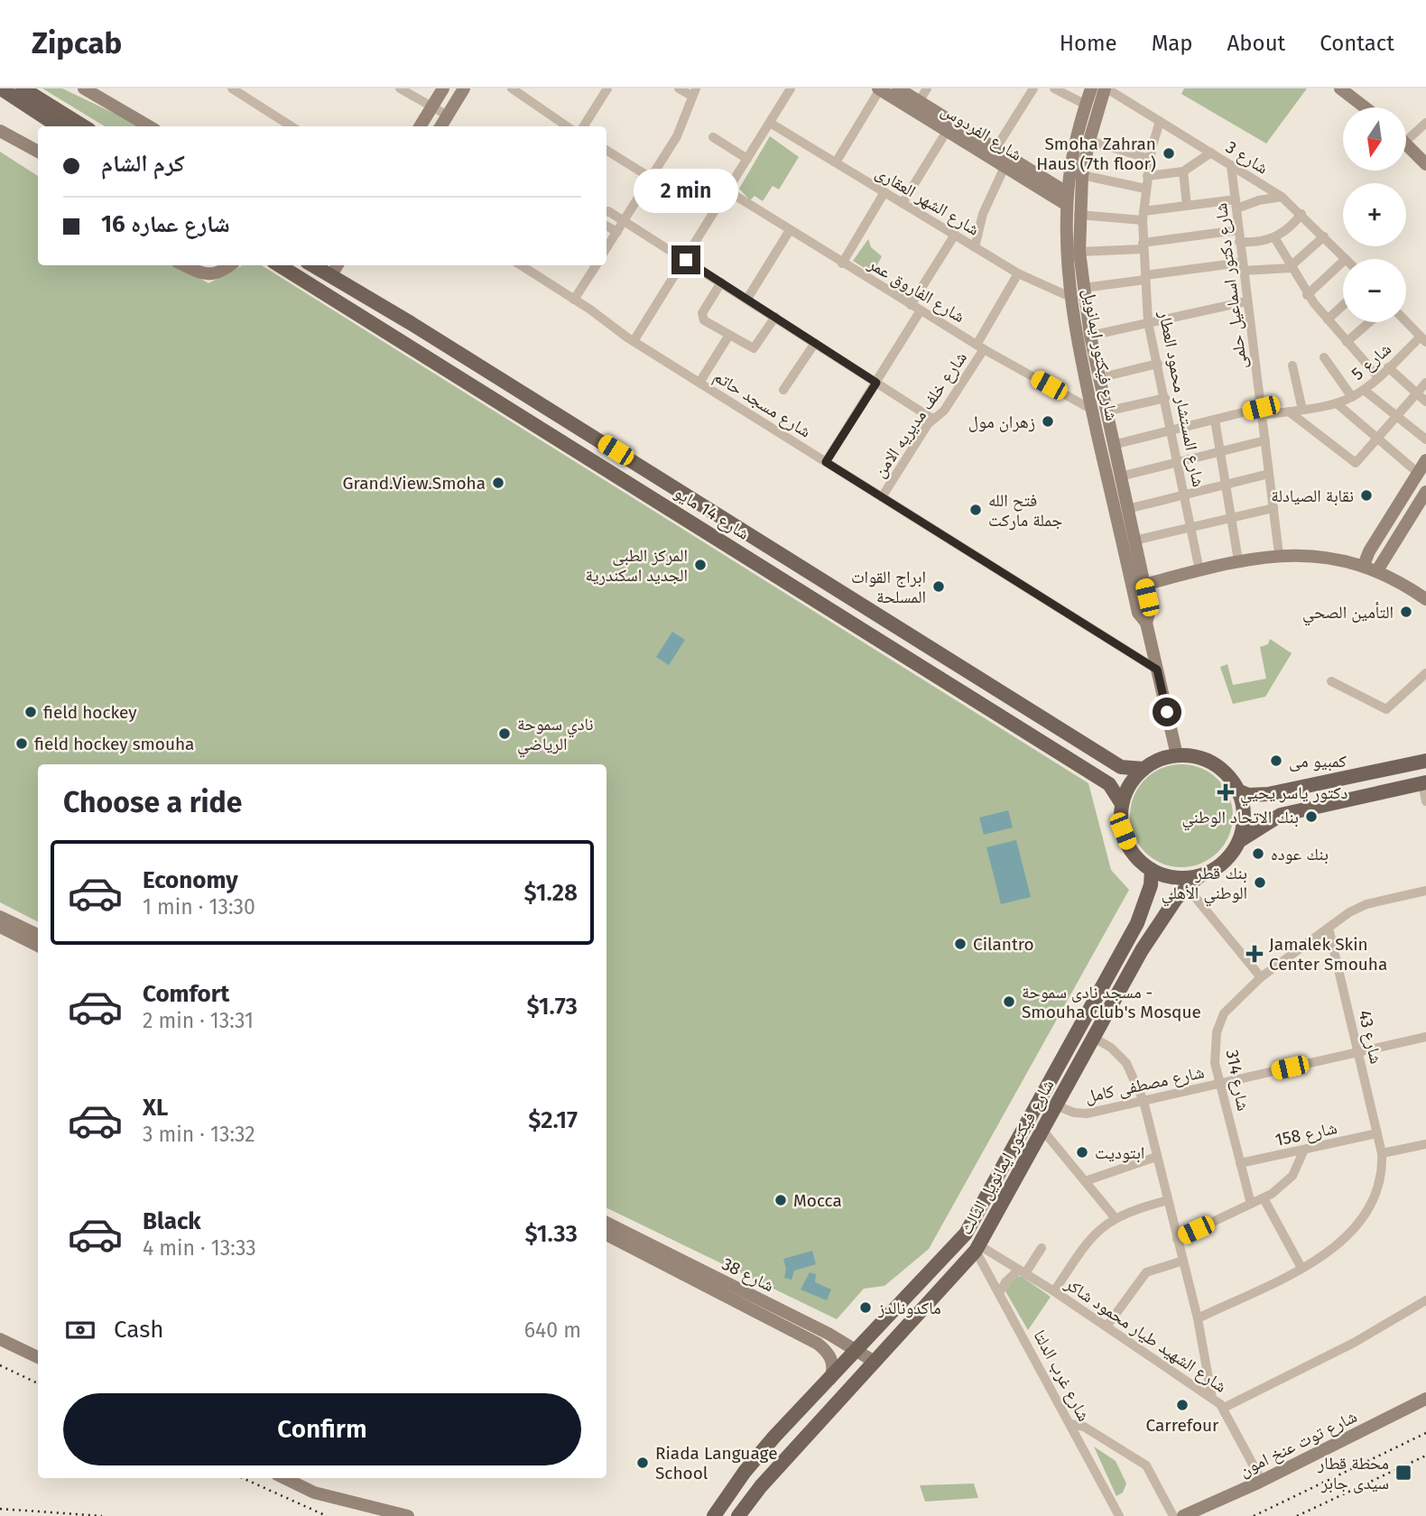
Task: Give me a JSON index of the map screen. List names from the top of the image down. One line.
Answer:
{"streets":{"main road":["شارع 14 مايو","شارع فيكتور ايمانويل الثالث"],"street":["شارع الفردوس","شارع 3","شارع الشهر العقارى","شارع دكتور اسماعيل حلمى","شارع الفاروق عمر","شارع فيكتور ايمانويل","شارع 5","شارع المستشار محمود العطار","شارع مسجد حاتم","شارع خلف مديريه الامن","شارع 43","شارع 314","شارع مصطفى كامل","شارع 158","شارع 38","شارع الشهيد طيار محمود شاكر","شارع غرب الدلتا","شارع توت عنخ امون"]},"crossings":[["شارع الفردوس","شارع فيكتور ايمانويل"],["شارع 3","شارع دكتور اسماعيل حلمى"],["شارع 3","شارع فيكتور ايمانويل"],["شارع 3","شارع المستشار محمود العطار"],["شارع الشهر العقارى","شارع فيكتور ايمانويل"],["شارع الشهر العقارى","شارع خلف مديريه الامن"],["شارع دكتور اسماعيل حلمى","شارع 5"],["شارع الفاروق عمر","شارع فيكتور ايمانويل"],["شارع الفاروق عمر","شارع خلف مديريه الامن"],["شارع فيكتور ايمانويل","شارع 5"],["شارع فيكتور ايمانويل","شارع مسجد حاتم"],["شارع فيكتور ايمانويل","شارع 14 مايو"],["شارع فيكتور ايمانويل","شارع فيكتور ايمانويل الثالث"],["شارع 5","شارع المستشار محمود العطار"],["شارع مسجد حاتم","شارع خلف مديريه الامن"],["شارع 14 مايو","شارع فيكتور ايمانويل الثالث"],["شارع 43","شارع 314"],["شارع 43","شارع مصطفى كامل"],["شارع 43","شارع 158"],["شارع 314","شارع مصطفى كامل"],["شارع 314","شارع 158"],["شارع مصطفى كامل","شارع فيكتور ايمانويل الثالث"],["شارع فيكتور ايمانويل الثالث","شارع 38"],["شارع فيكتور ايمانويل الثالث","شارع الشهيد طيار محمود شاكر"],["شارع فيكتور ايمانويل الثالث","شارع غرب الدلتا"],["شارع الشهيد طيار محمود شاكر","شارع غرب الدلتا"],["شارع الشهيد طيار محمود شاكر","شارع توت عنخ امون"]],"places":{"other":["Smoha Zahran Haus (7th floor)","زهران مول","Grand.View.Smoha","نقابة الصيادلة","فتح الله جملة ماركت","المركز الطبى الجديد اسكندرية","ابراج القوات المسلحة","التأمين الصحي","field hockey","نادي سموحة الرياضي","field hockey smouha","كمبيو مى","بنك الاتحاد الوطني","بنك عوده","بنك قطر الوطني الأهلي","Cilantro","مسجد نادى سموحة - Smouha Club's Mosque","ابتوديت","Mocca","ماكدونالدز","Carrefour","Riada Language School"],"health":["دكتور ياسر يحيي","Jamalek Skin Center Smouha"],"transit":["محطة قطار سيدى جابر"]},"north":"bottom","page":{"header":"Zipcab","nav":["Home","Map","About","Contact"],"map_buttons":["+","−"],"banner":["كرم الشام","شارع عماره 16"],"bubble":"2 min","heading":"Choose a ride","list":[{"name":"Economy","note":"1 min · 13:30","value":"$1.28"},{"name":"Comfort","note":"2 min · 13:31","value":"$1.73"},{"name":"XL","note":"3 min · 13:32","value":"$2.17"},{"name":"Black","note":"4 min · 13:33","value":"$1.33"}],"pay":["Cash","640 m"],"buttons":"Confirm"}}
